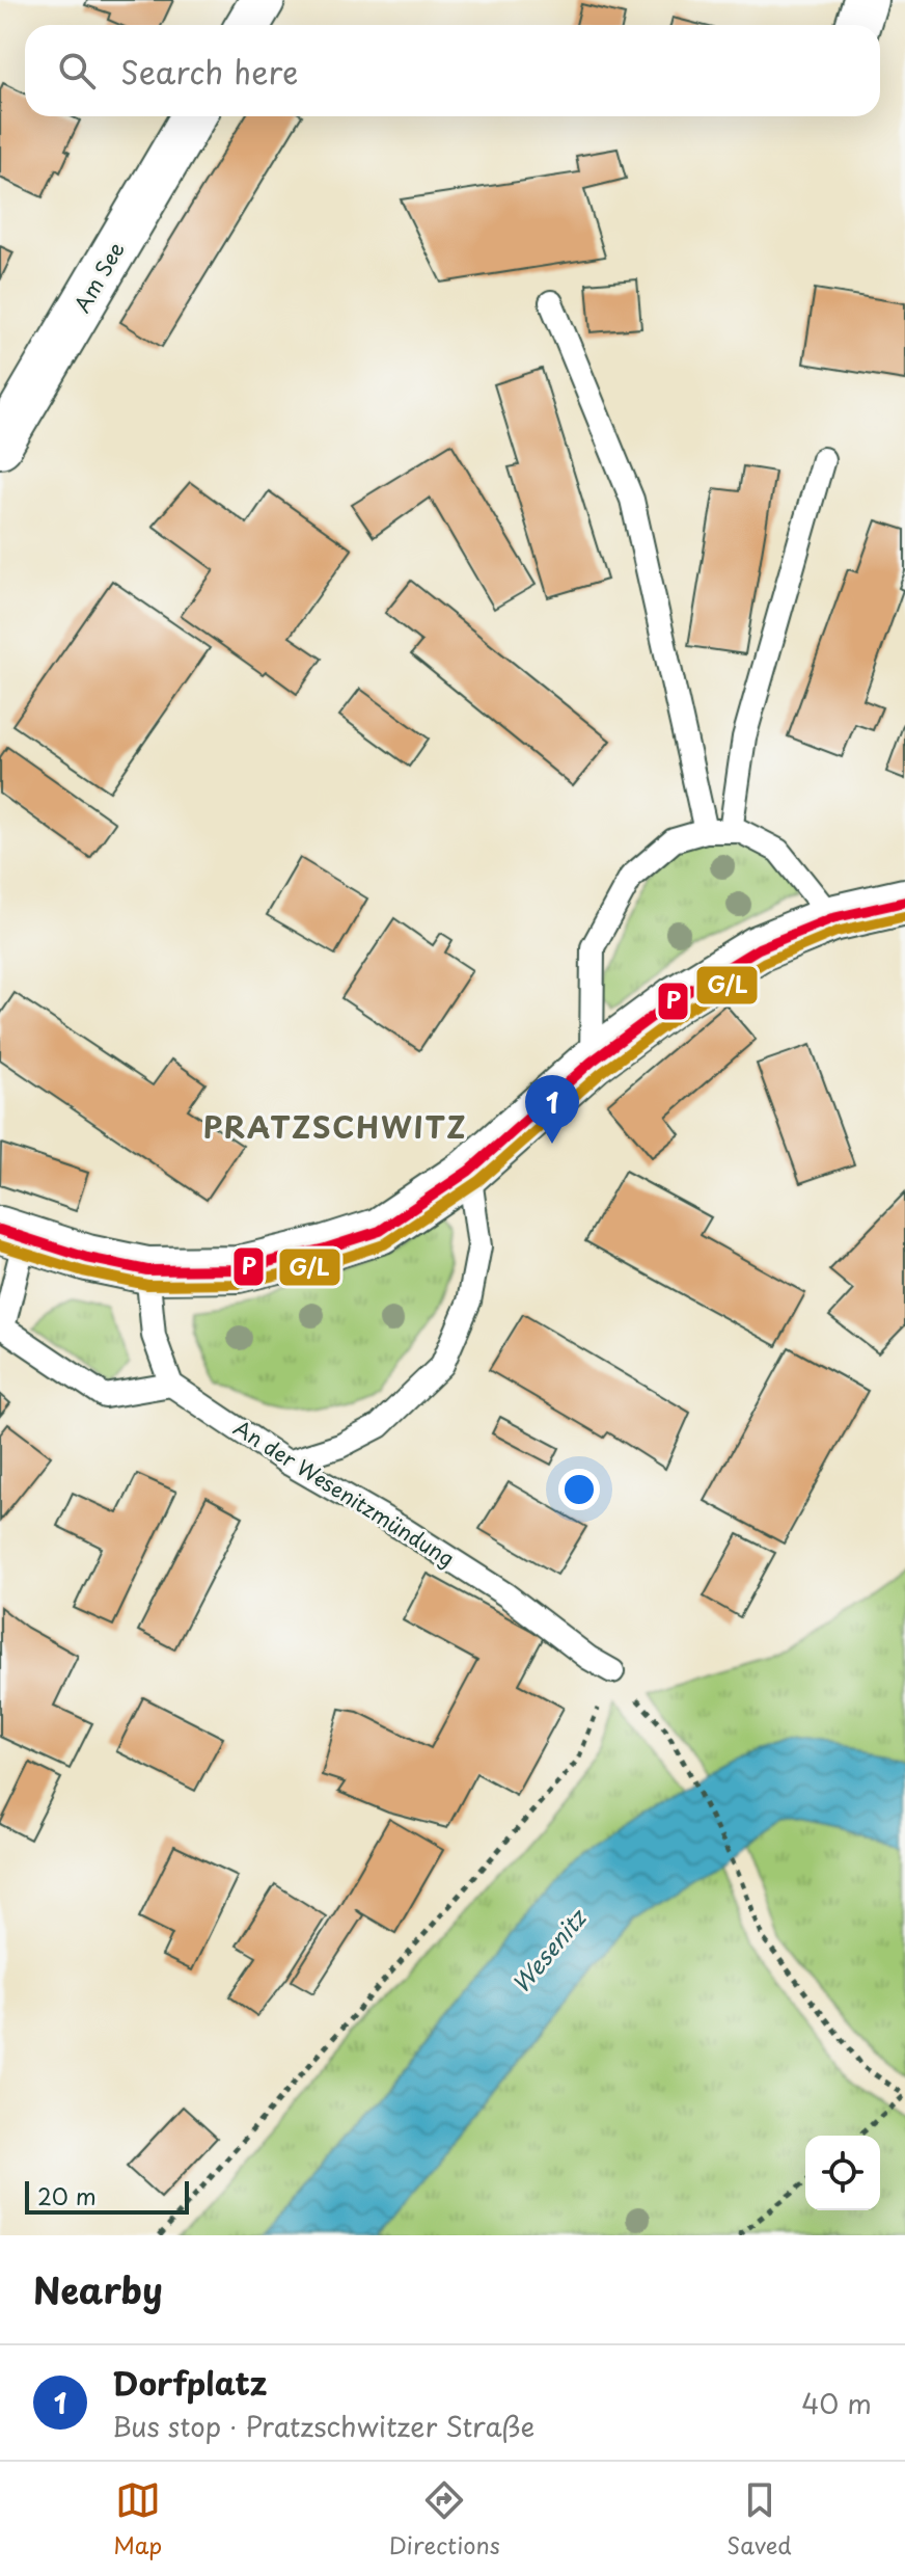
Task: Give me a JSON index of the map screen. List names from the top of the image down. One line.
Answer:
{"streets":{"street":["Am See"],"lane":["An der Wesenitzmündung"]},"districts":["PRATZSCHWITZ"],"water":["Wesenitz"],"lines":["transit line P","transit line G/L"],"scale_bar":"20 m","page":{"search":"Search here","pins":"1","scale":"20 m","heading":"Nearby","list":[{"mark":"1","name":"Dorfplatz","note":"Bus stop · Pratzschwitzer Straße","value":"40 m"}],"nav":["Map","Directions","Saved"]}}
